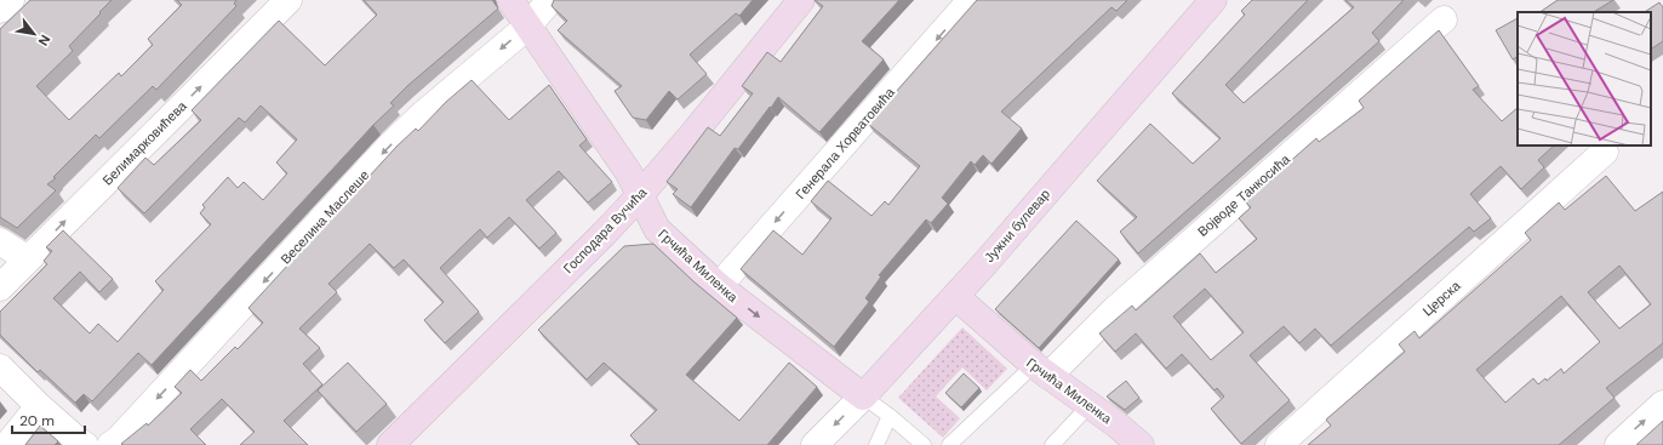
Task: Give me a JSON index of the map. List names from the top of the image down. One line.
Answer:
{"streets":{"main road":["Јужни булевар","Господара Вучића","Грчића Миленка"],"street":["Белимарковићева","Генерала Хорватовића","Војводе Танкосића","Веселина Маслеше","Церска"]},"crossings":[["Генерала Хорватовића","Грчића Миленка"],["Војводе Танкосића","Грчића Миленка"],["Веселина Маслеше","Грчића Миленка"],["Јужни булевар","Грчића Миленка"],["Господара Вучића","Грчића Миленка"]],"one_way":["Белимарковићева","Генерала Хорватовића","Веселина Маслеше"],"scale_bar":"20 m","north":"bottom right"}
